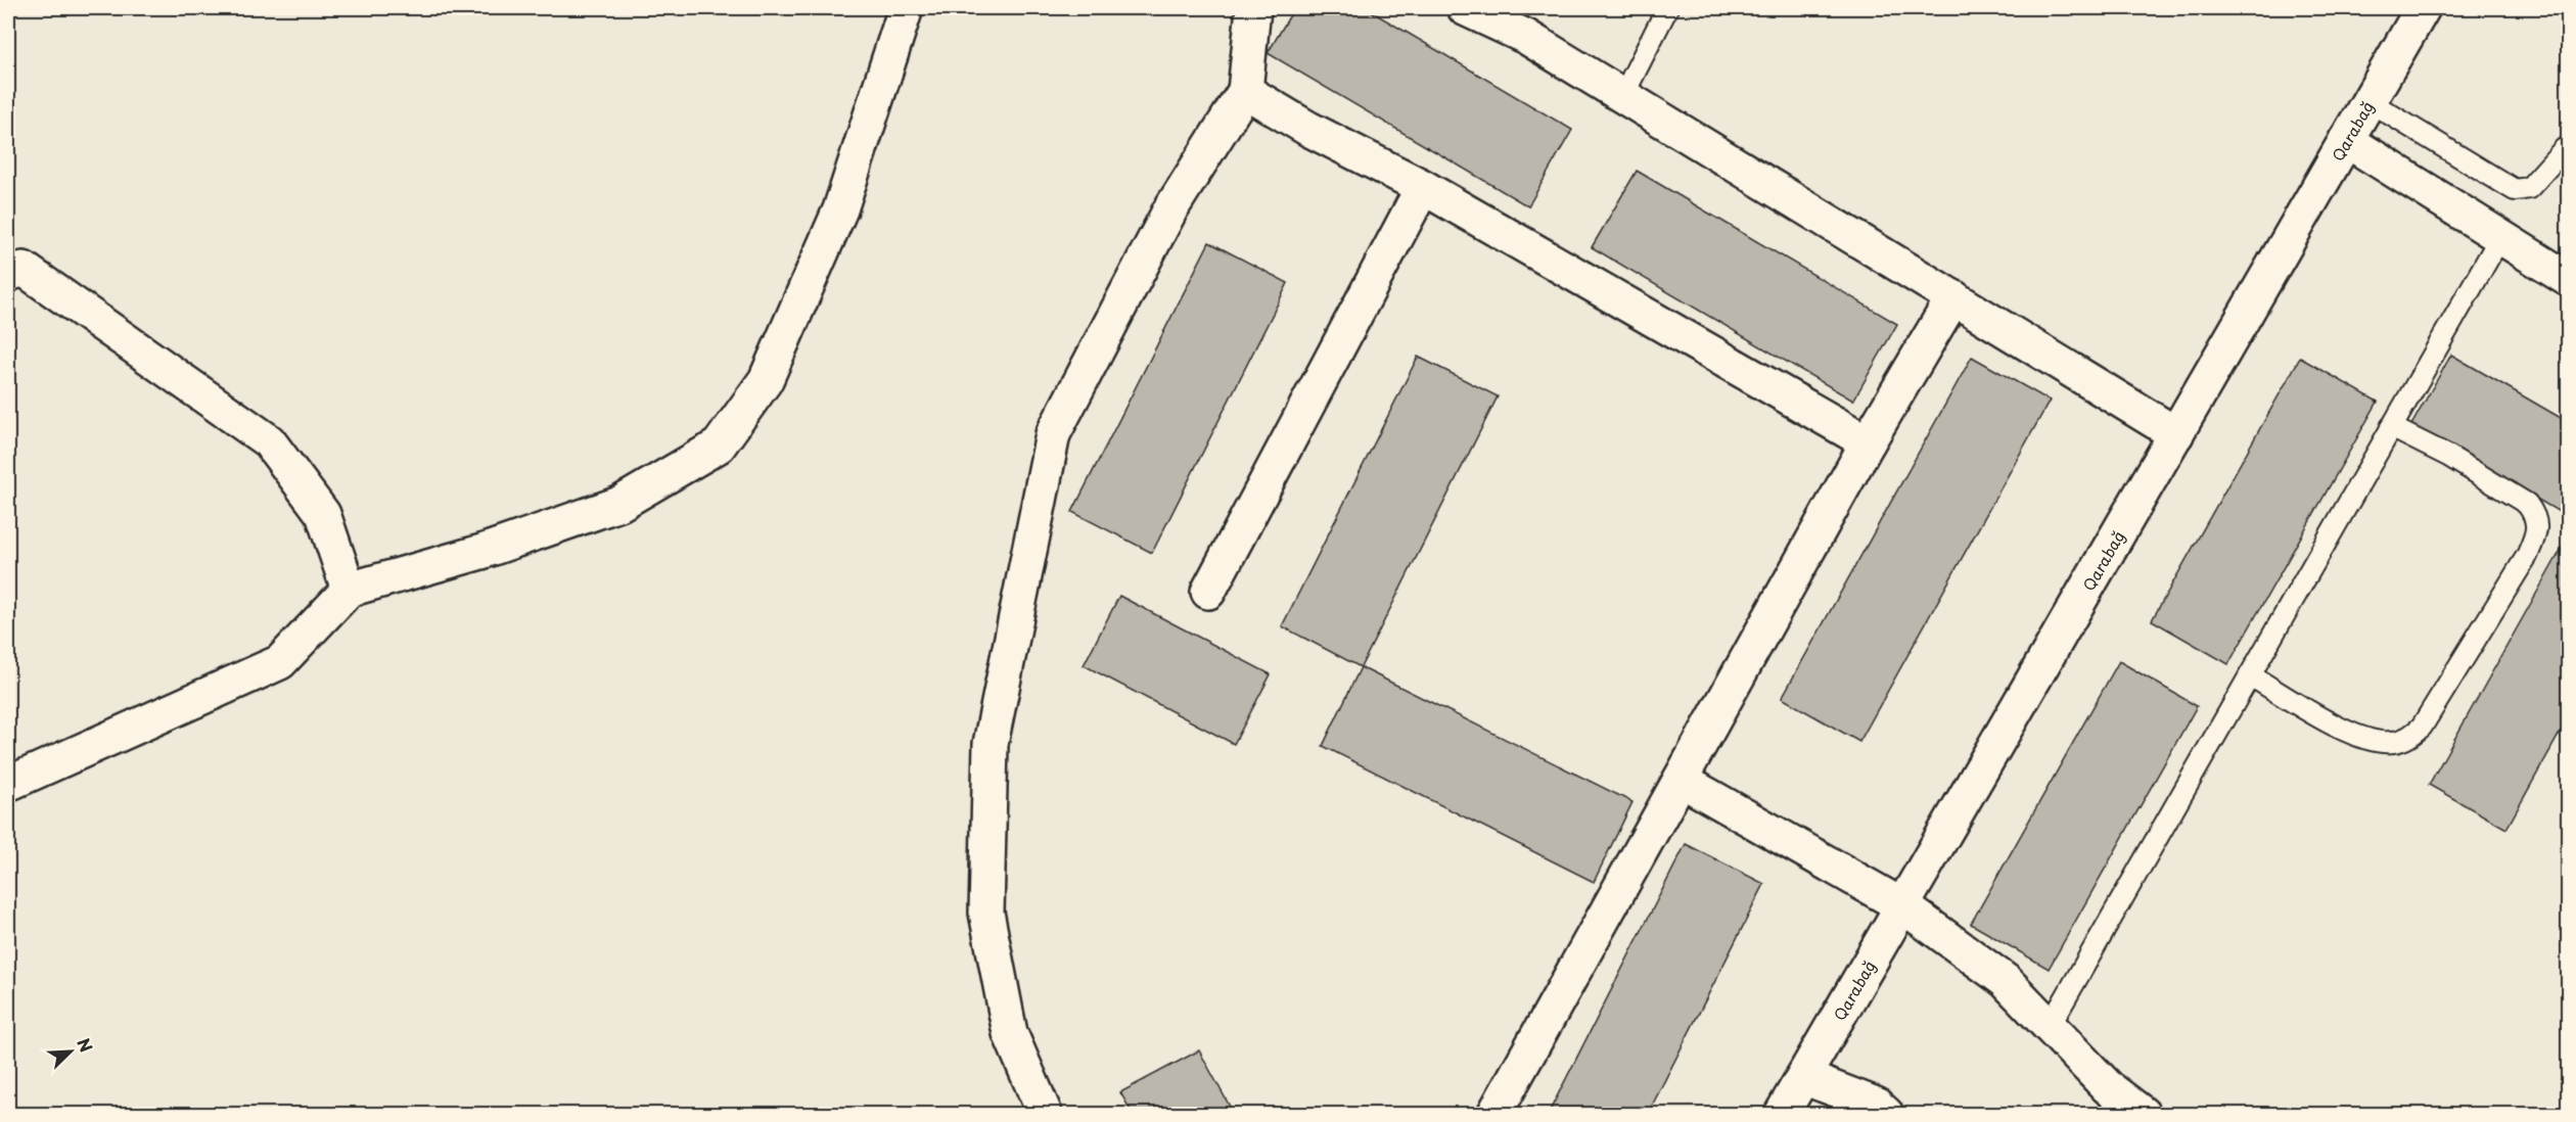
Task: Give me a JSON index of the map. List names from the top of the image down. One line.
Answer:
{"streets":{"street":["Qarabağ"]},"north":"top right"}
